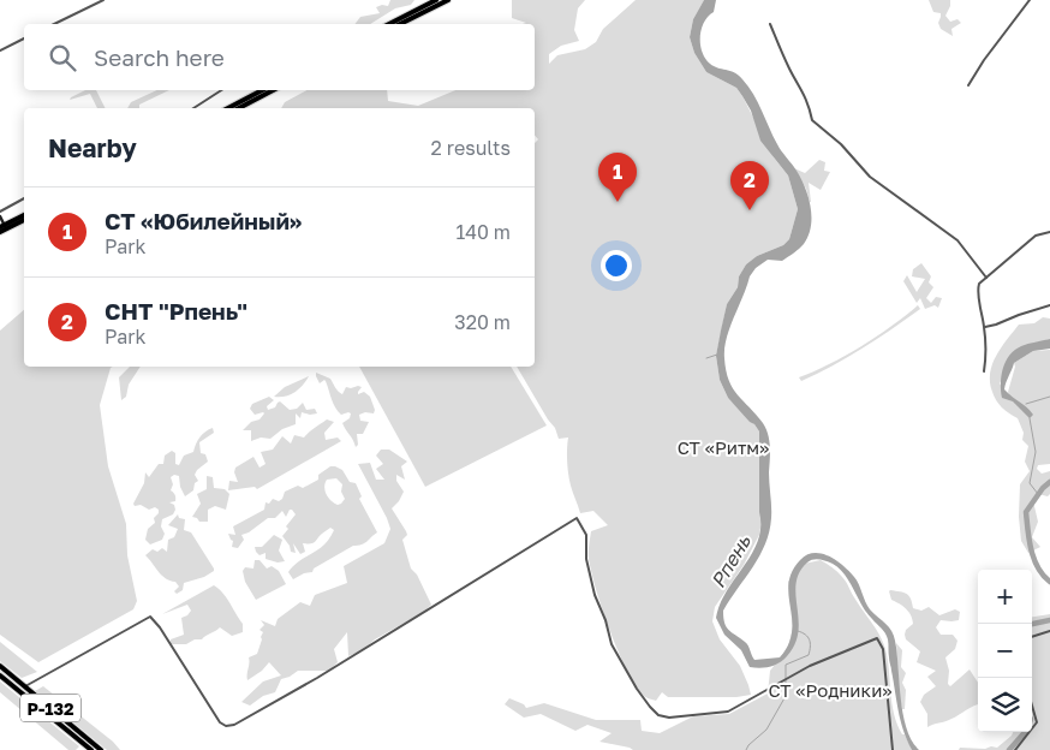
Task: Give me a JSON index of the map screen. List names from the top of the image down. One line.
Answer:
{"streets":{"highway":["Р-132"]},"water":["Рпень"],"parks":["СТ «Ритм»","СТ «Родники»"],"page":{"search":"Search here","heading":["Nearby","2 results"],"pins":["1","2"],"list":[{"mark":"1","name":"СТ «Юбилейный»","note":"Park","value":"140 m"},{"mark":"2","name":"СНТ \"Рпень\"","note":"Park","value":"320 m"}],"map_buttons":["+","−"]}}
